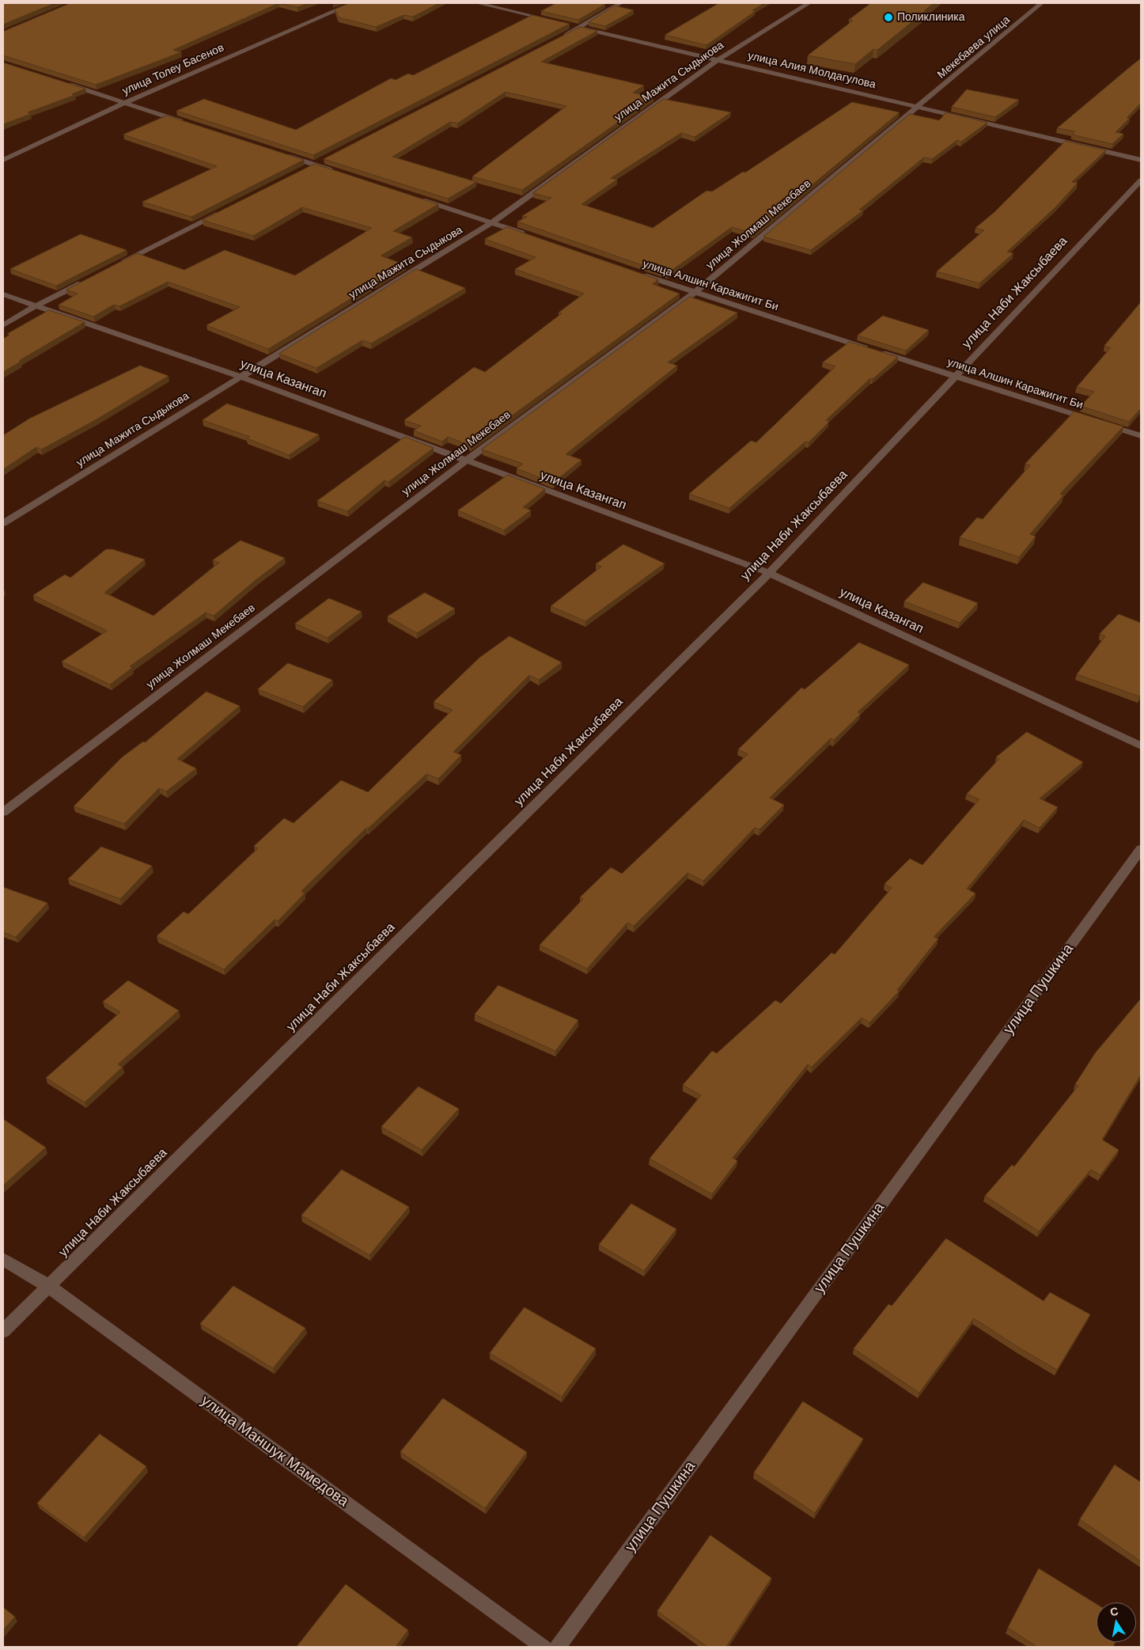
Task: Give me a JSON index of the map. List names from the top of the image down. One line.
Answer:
{"streets":{"street":["Мекебаева улица","улица Толеу Басенов","улица Алия Молдагулова","улица Мажита Сыдыкова","улица Жолмаш Мекебаев","улица Алшин Каражигит Би","улица Наби Жаксыбаева","улица Казангап","улица Пушкина","улица Маншук Мамедова"]},"crossings":[["Мекебаева улица","улица Алия Молдагулова"],["Мекебаева улица","улица Жолмаш Мекебаев"],["улица Алия Молдагулова","улица Мажита Сыдыкова"],["улица Алия Молдагулова","улица Жолмаш Мекебаев"],["улица Мажита Сыдыкова","улица Казангап"],["улица Жолмаш Мекебаев","улица Алшин Каражигит Би"],["улица Жолмаш Мекебаев","улица Казангап"],["улица Алшин Каражигит Би","улица Наби Жаксыбаева"],["улица Наби Жаксыбаева","улица Казангап"],["улица Наби Жаксыбаева","улица Маншук Мамедова"]],"places":["Поликлиника"],"north":"top"}
